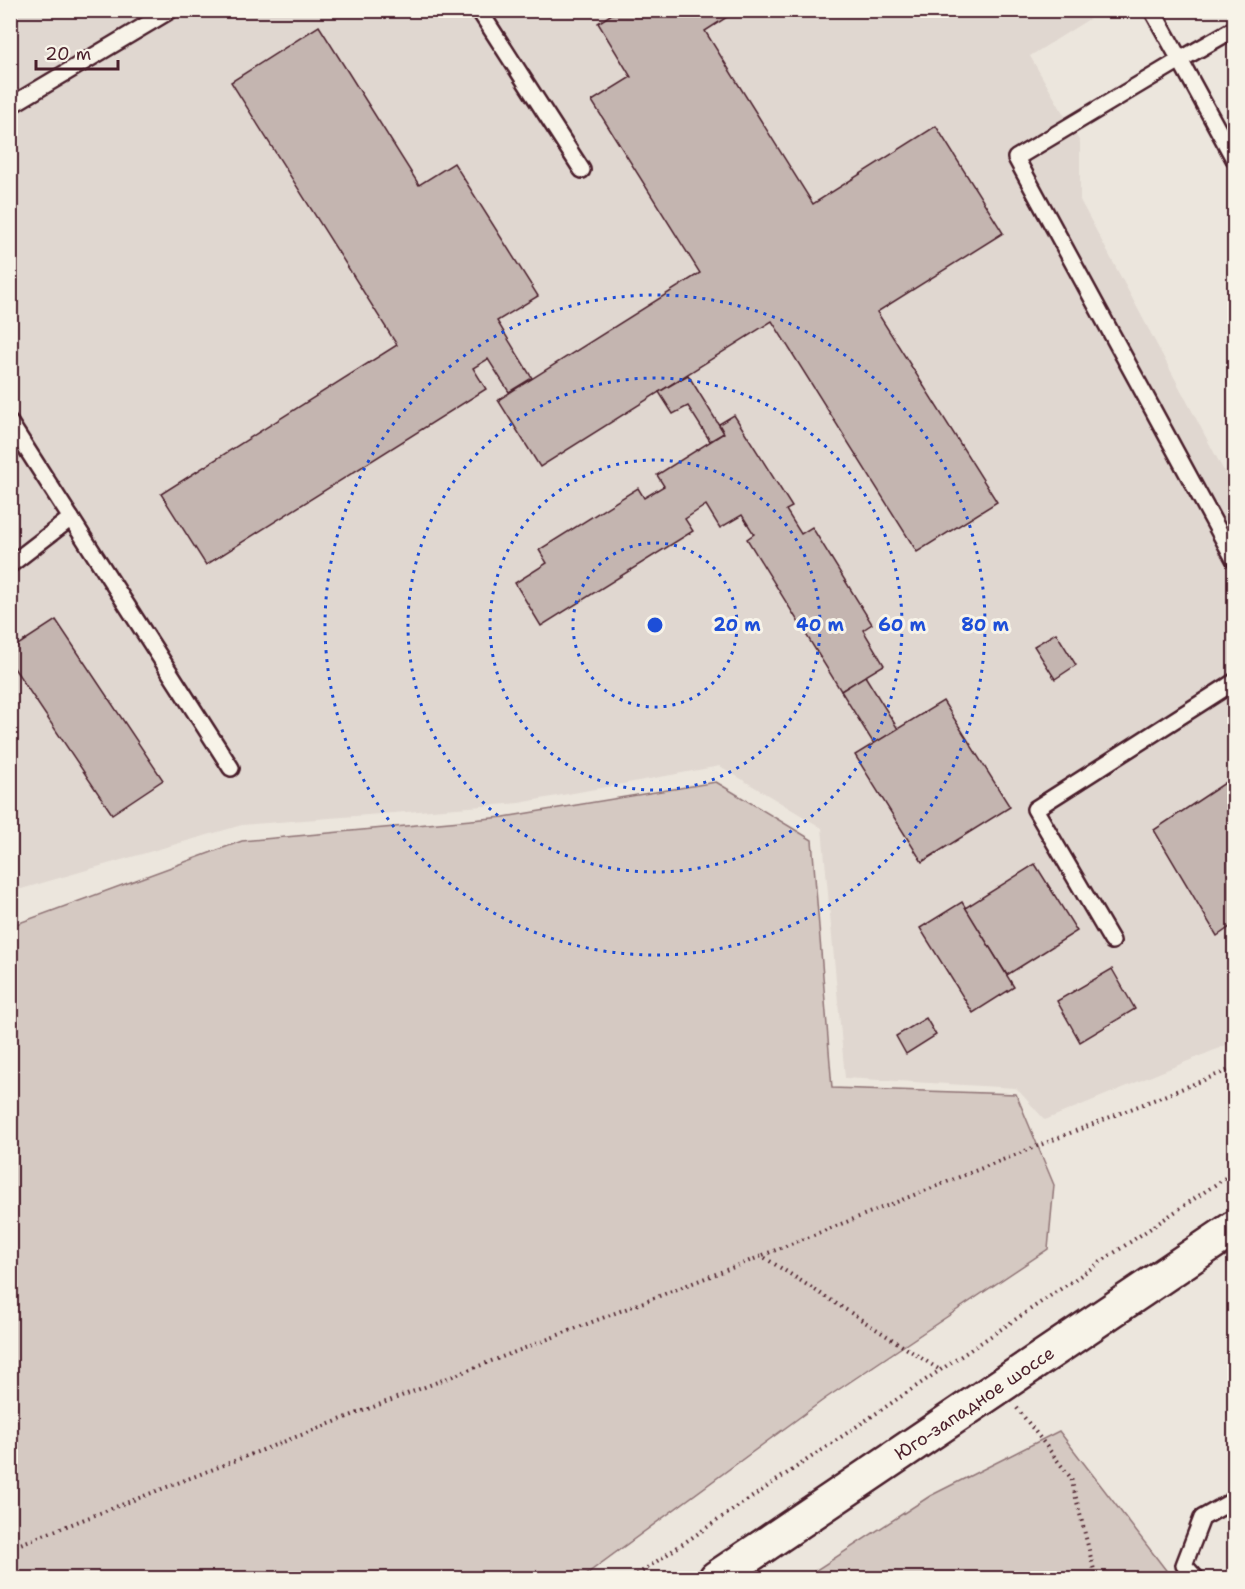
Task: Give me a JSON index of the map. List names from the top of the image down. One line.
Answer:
{"streets":{"main road":["Юго-западное шоссе"]},"scale_bar":"20 m","rings":["20 m","40 m","60 m","80 m"]}
